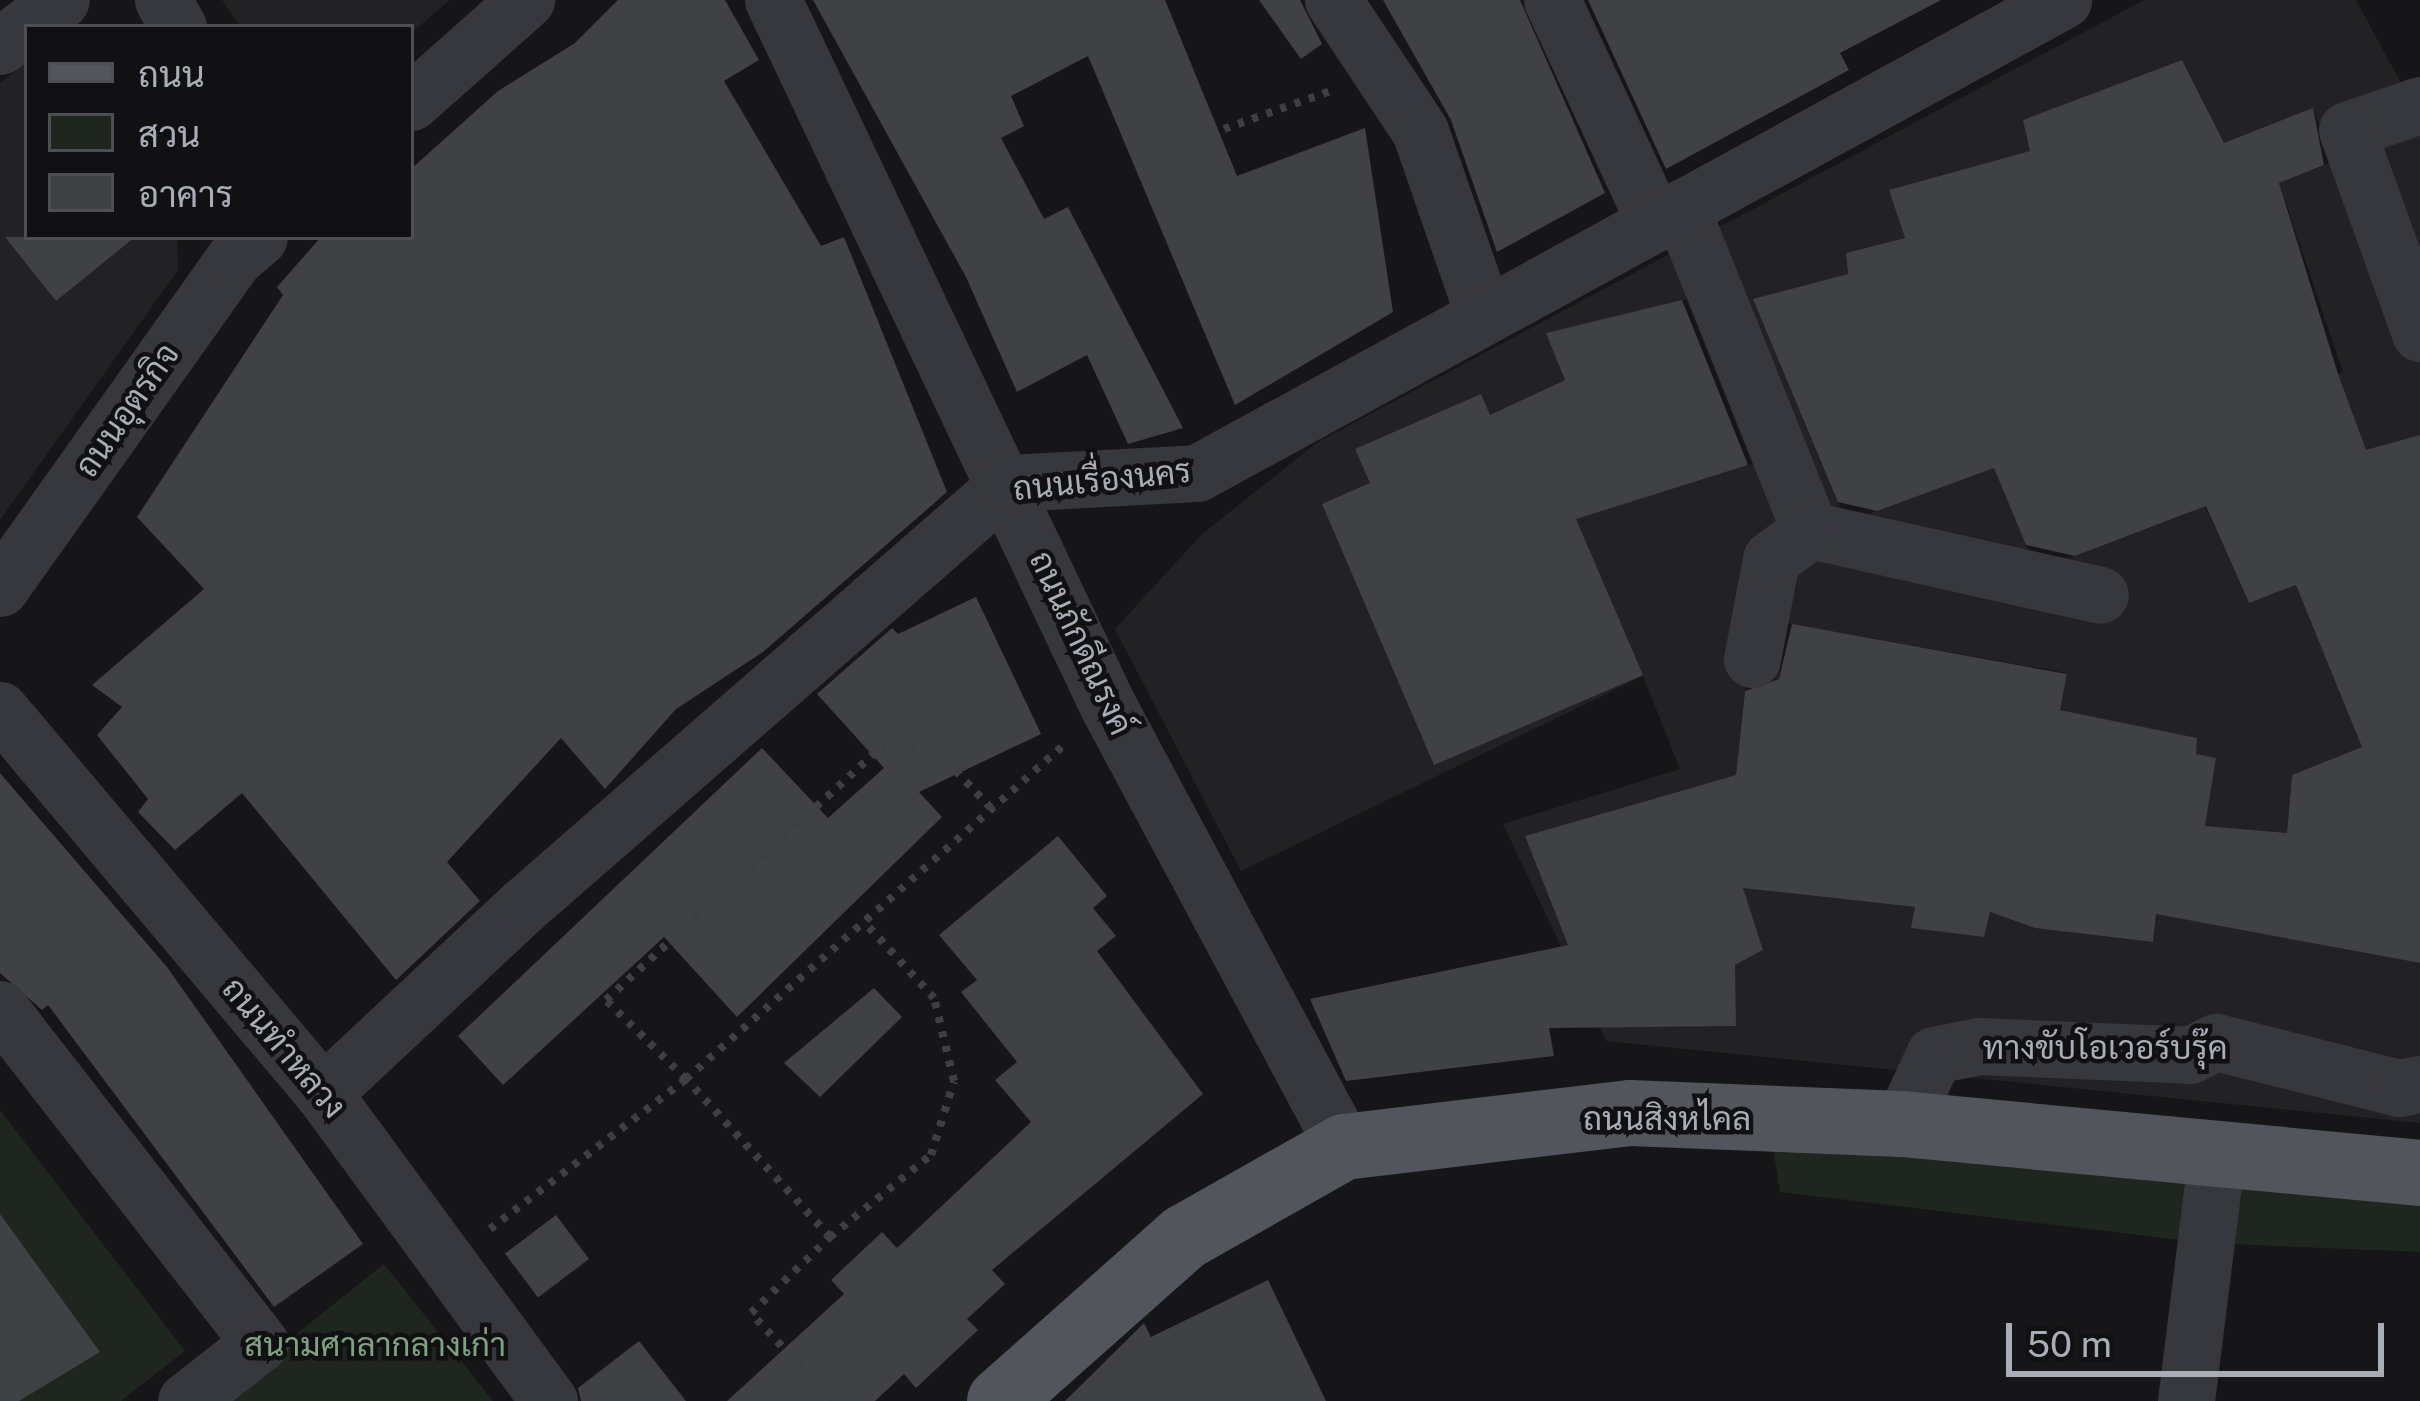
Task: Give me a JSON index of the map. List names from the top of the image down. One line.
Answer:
{"streets":{"main road":["ถนนสิงหไคล"],"street":["ถนนอุตรกิจ","ถนนเรื่องนคร","ถนนภักดีณรงค์","ถนนทำหลวง","ทางขับโอเวอร์บรุ๊ค"]},"crossings":[["ถนนเรื่องนคร","ถนนภักดีณรงค์"],["ถนนเรื่องนคร","ถนนทำหลวง"],["ถนนภักดีณรงค์","ถนนสิงหไคล"],["ทางขับโอเวอร์บรุ๊ค","ถนนสิงหไคล"]],"parks":["สนามศาลากลางเก่า"],"legend":["ถนน","สวน","อาคาร"],"scale_bar":"50 m"}
